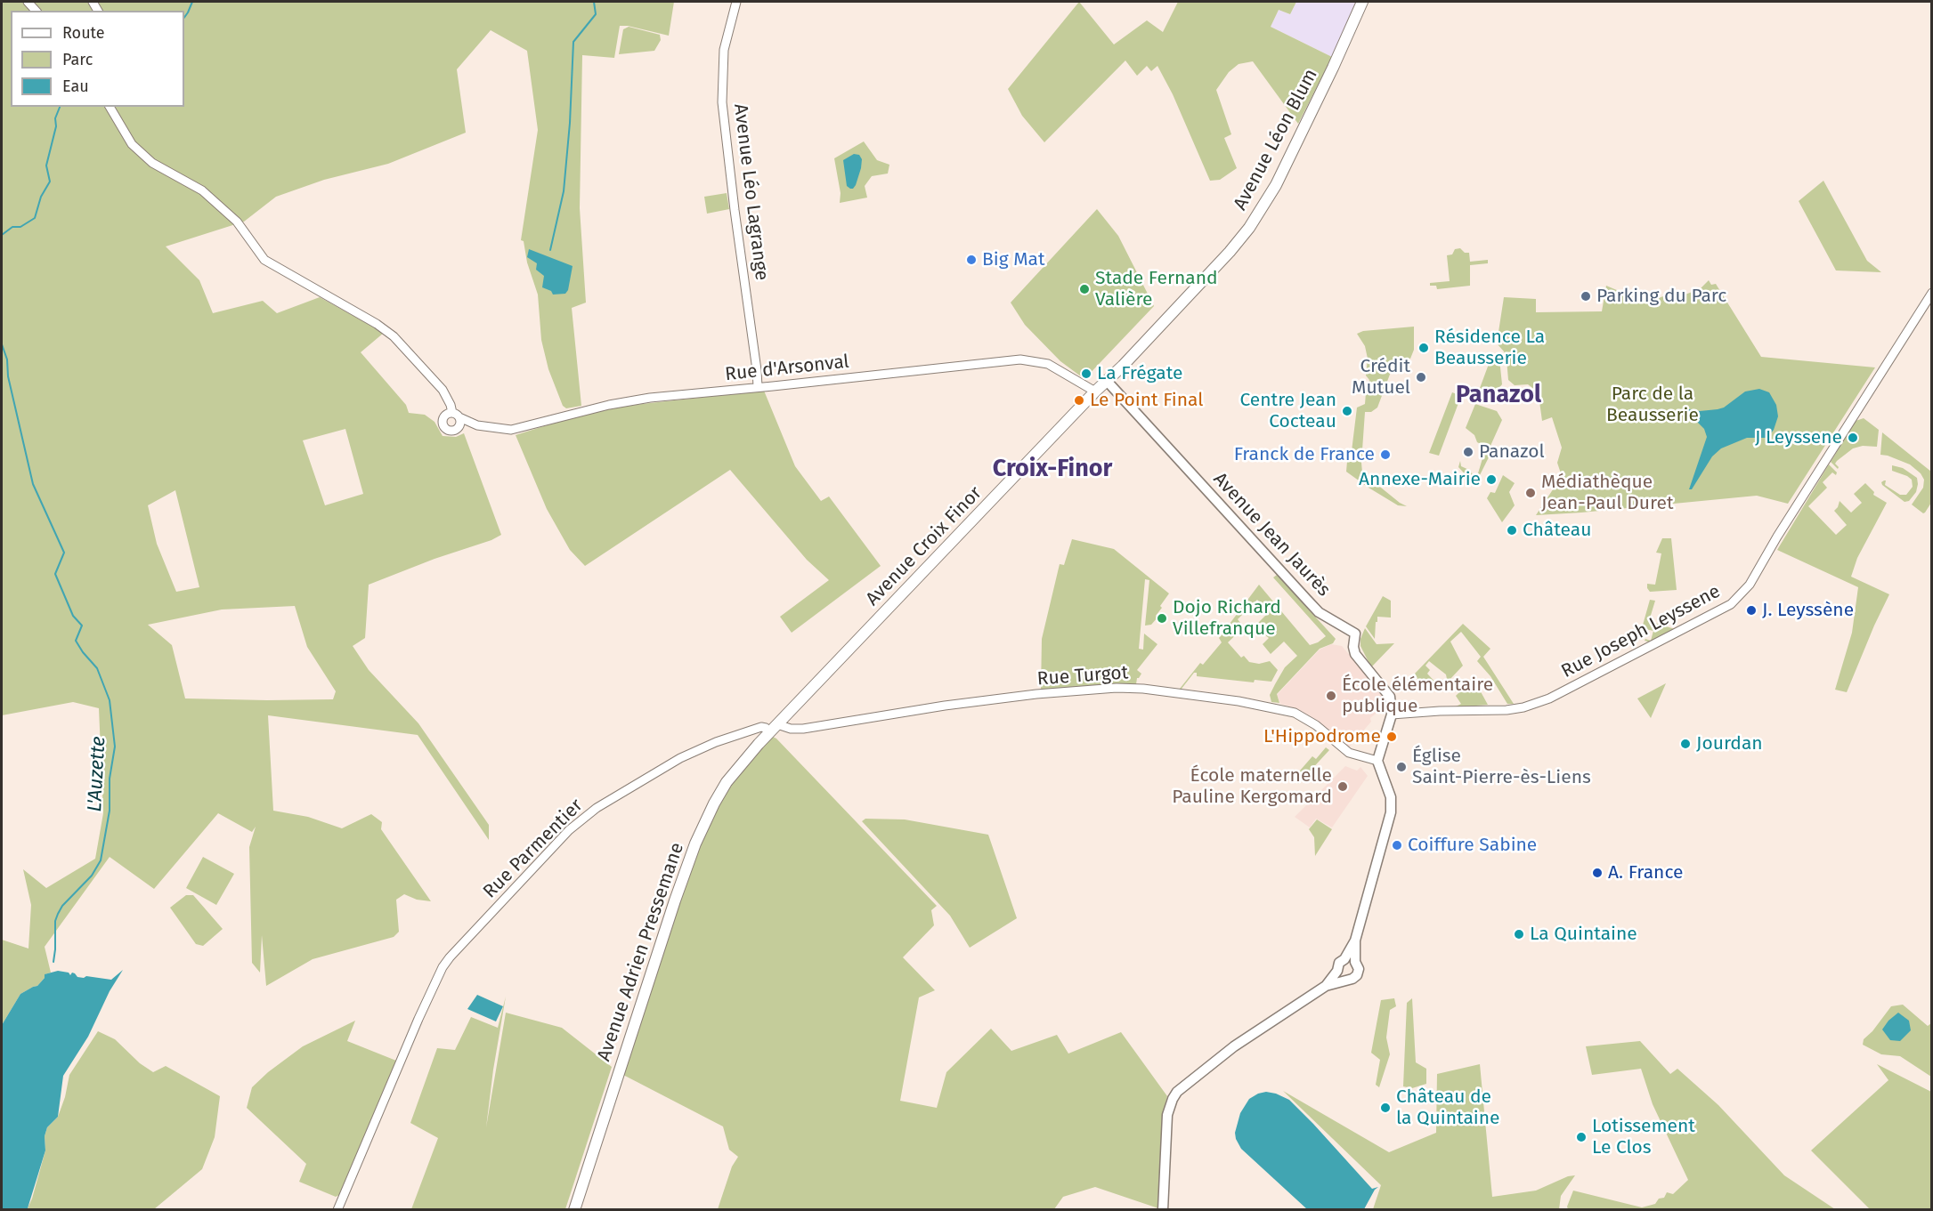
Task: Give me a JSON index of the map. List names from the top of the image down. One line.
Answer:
{"streets":{"main road":["Avenue Léon Blum","Avenue Jean Jaurès","Avenue Croix Finor","Avenue Adrien Pressemane"],"street":["Avenue Léo Lagrange","Rue d'Arsonval","Rue Joseph Leyssene","Rue Turgot","Rue Parmentier"]},"crossings":[["Avenue Léon Blum","Rue d'Arsonval"],["Avenue Léon Blum","Avenue Jean Jaurès"],["Avenue Léon Blum","Avenue Croix Finor"],["Avenue Léo Lagrange","Rue d'Arsonval"],["Rue d'Arsonval","Avenue Croix Finor"],["Avenue Jean Jaurès","Rue Joseph Leyssene"],["Avenue Croix Finor","Rue Turgot"],["Avenue Croix Finor","Rue Parmentier"],["Avenue Croix Finor","Avenue Adrien Pressemane"],["Rue Turgot","Rue Parmentier"],["Rue Turgot","Avenue Adrien Pressemane"],["Rue Parmentier","Avenue Adrien Pressemane"]],"districts":["Panazol","Croix-Finor"],"water":["L'Auzette"],"parks":["Parc de la Beausserie"],"places":["Big Mat","Stade Fernand Valière","Parking du Parc","Résidence La Beausserie","La Frégate","Crédit Mutuel","Le Point Final","Centre Jean Cocteau","J Leyssene","Panazol","Franck de France","Annexe-Mairie","Médiathèque Jean-Paul Duret","Château","J. Leyssène","Dojo Richard Villefranque","École élémentaire publique","L'Hippodrome","Jourdan","Église Saint-Pierre-ès-Liens","École maternelle Pauline Kergomard","Coiffure Sabine","A. France","La Quintaine","Château de la Quintaine","Lotissement Le Clos"],"legend":["Route","Parc","Eau"]}
